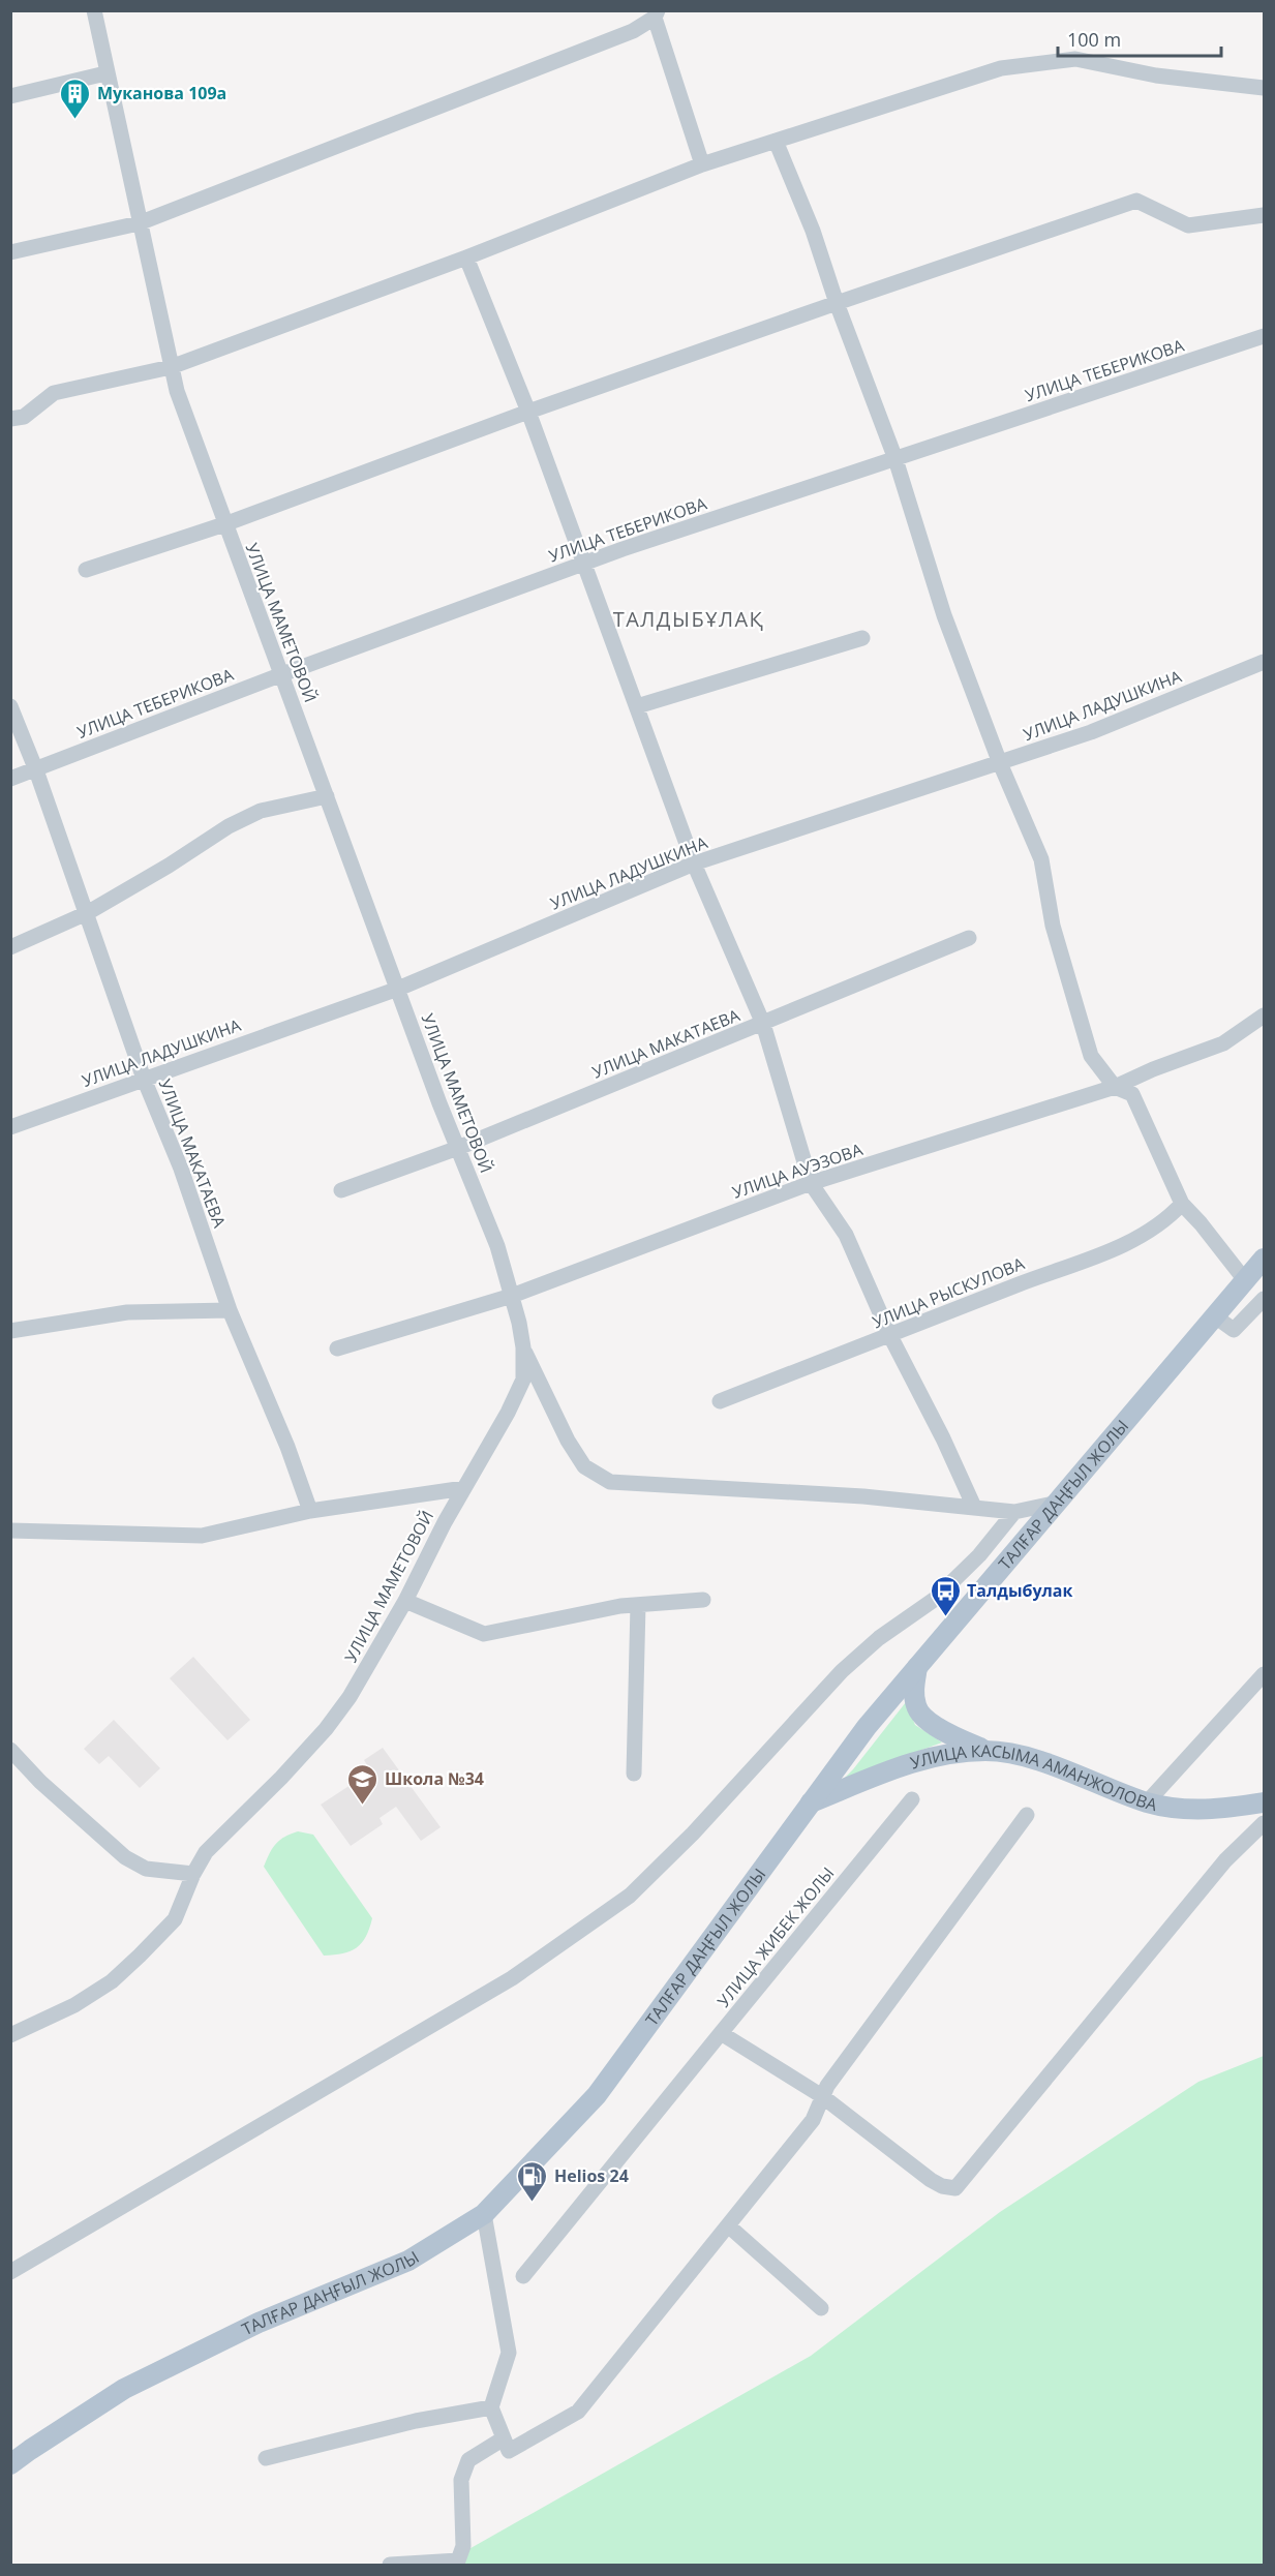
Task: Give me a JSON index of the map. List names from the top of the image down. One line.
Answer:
{"streets":{"main road":["ТАЛҒАР ДАҢҒЫЛ ЖОЛЫ","УЛИЦА КАСЫМА АМАНЖОЛОВА"],"street":["УЛИЦА ТЕБЕРИКОВА","УЛИЦА МАМЕТОВОЙ","УЛИЦА ЛАДУШКИНА","УЛИЦА МАКАТАЕВА","УЛИЦА АУЭЗОВА","УЛИЦА РЫСКУЛОВА","УЛИЦА ЖИБЕК ЖОЛЫ"]},"crossings":[["УЛИЦА ТЕБЕРИКОВА","УЛИЦА МАМЕТОВОЙ"],["УЛИЦА ТЕБЕРИКОВА","УЛИЦА МАКАТАЕВА"],["УЛИЦА МАМЕТОВОЙ","УЛИЦА ЛАДУШКИНА"],["УЛИЦА МАМЕТОВОЙ","УЛИЦА МАКАТАЕВА"],["УЛИЦА МАМЕТОВОЙ","УЛИЦА АУЭЗОВА"],["УЛИЦА ЛАДУШКИНА","УЛИЦА МАКАТАЕВА"],["ТАЛҒАР ДАҢҒЫЛ ЖОЛЫ","УЛИЦА КАСЫМА АМАНЖОЛОВА"]],"districts":["ТАЛДЫБҰЛАҚ"],"places":{"building":["Муканова 109а"],"bus stop":["Талдыбулак"],"school or university":["Школа №34"],"fuel station":["Helios 24"]},"scale_bar":"100 m"}
